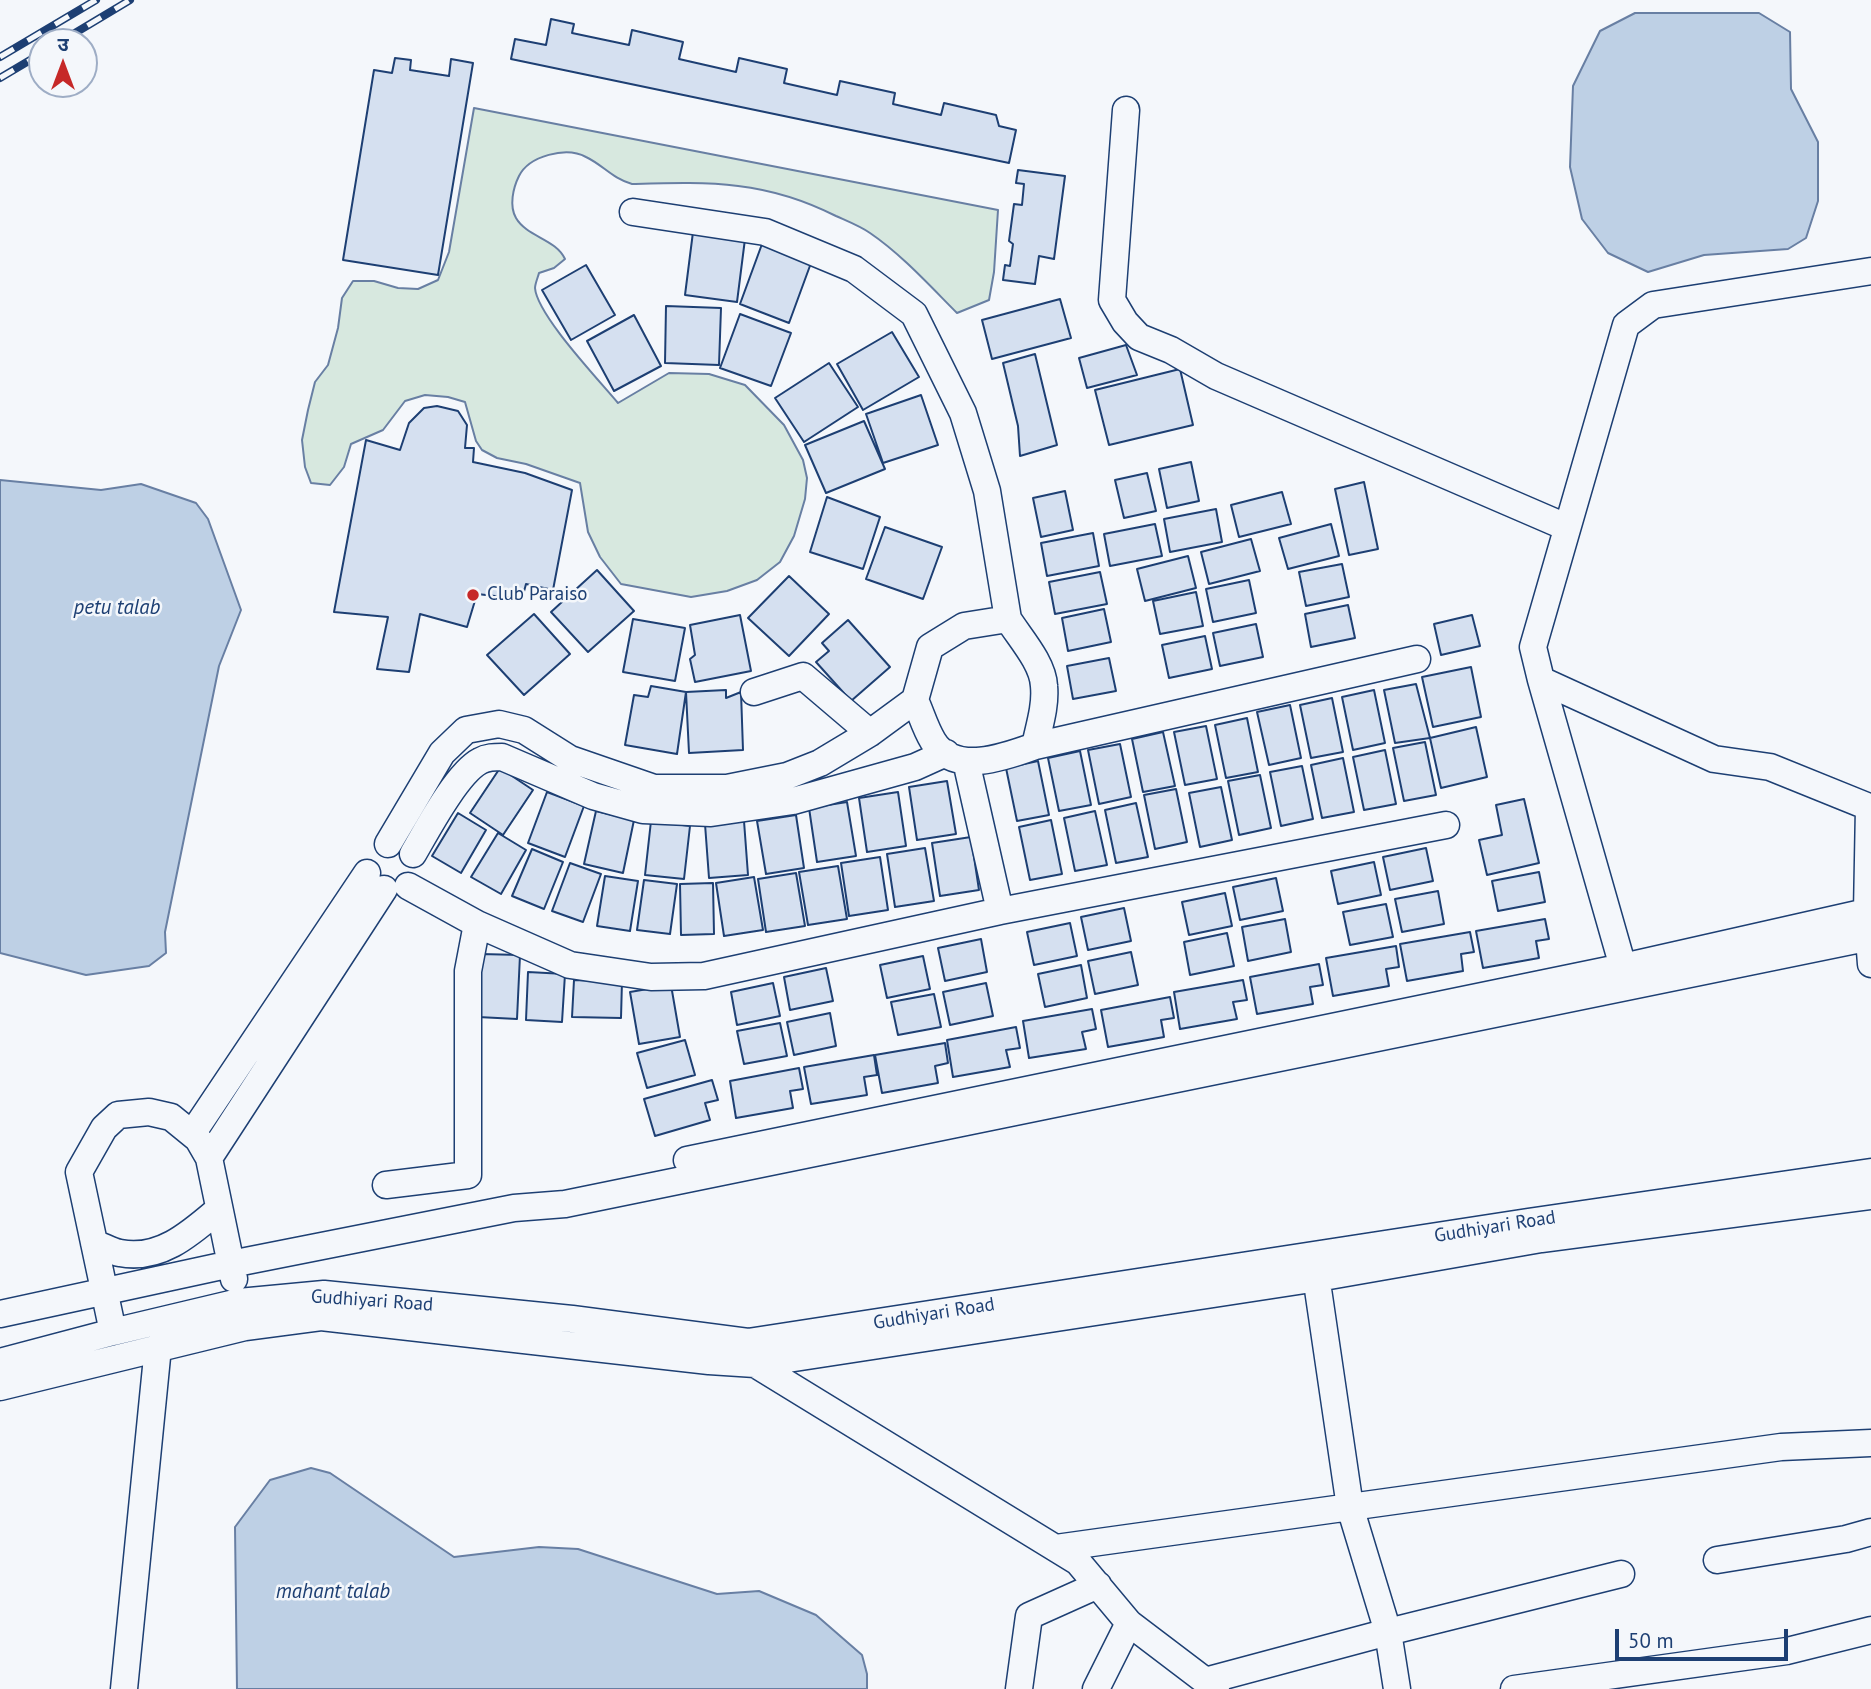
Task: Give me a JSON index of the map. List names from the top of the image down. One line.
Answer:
{"streets":{"street":["Gudhiyari Road"]},"water":["petu talab","mahant talab"],"places":["Club Paraiso"],"scale_bar":"50 m","north":"top"}
